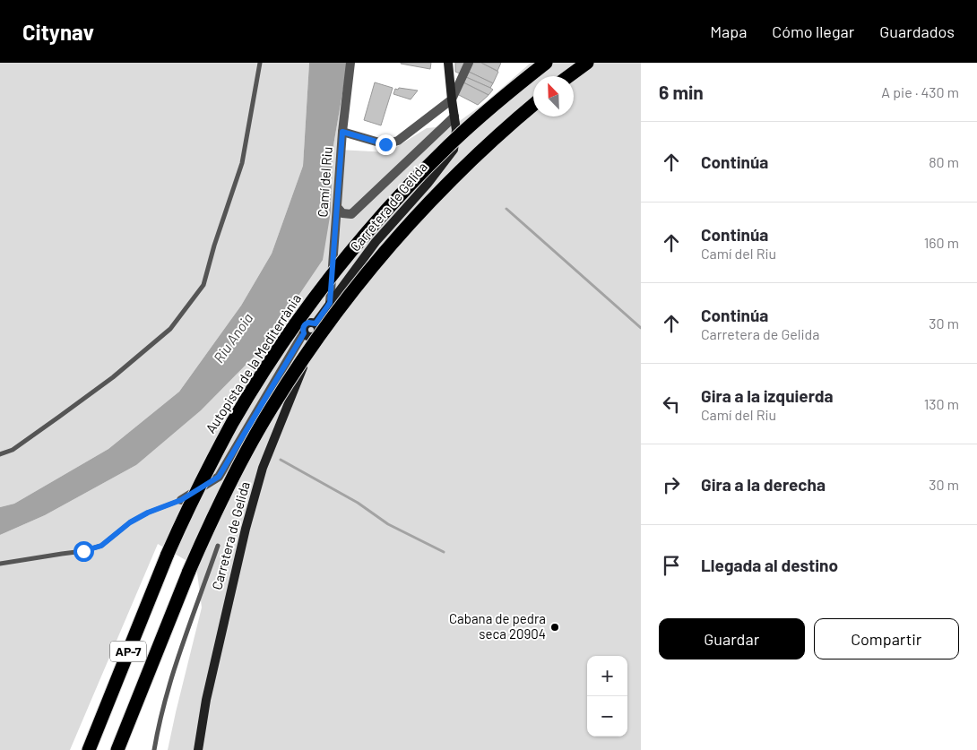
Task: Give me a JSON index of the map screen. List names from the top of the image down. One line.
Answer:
{"streets":{"highway":["Autopista de la Mediterrània","AP-7"],"street":["Camí del Riu","Carretera de Gelida"]},"crossings":[["Camí del Riu","Carretera de Gelida"]],"water":["Riu Anoia"],"places":["Cabana de pedra seca 20904"],"north":"top left","page":{"header":"Citynav","nav":["Mapa","Cómo llegar","Guardados"],"heading":["6 min","A pie · 430 m"],"list":[["Continúa","80 m"],["Continúa","Camí del Riu","160 m"],["Continúa","Carretera de Gelida","30 m"],["Gira a la izquierda","Camí del Riu","130 m"],["Gira a la derecha","30 m"],"Llegada al destino"],"buttons":["Guardar","Compartir"],"map_buttons":["+","−"]}}
